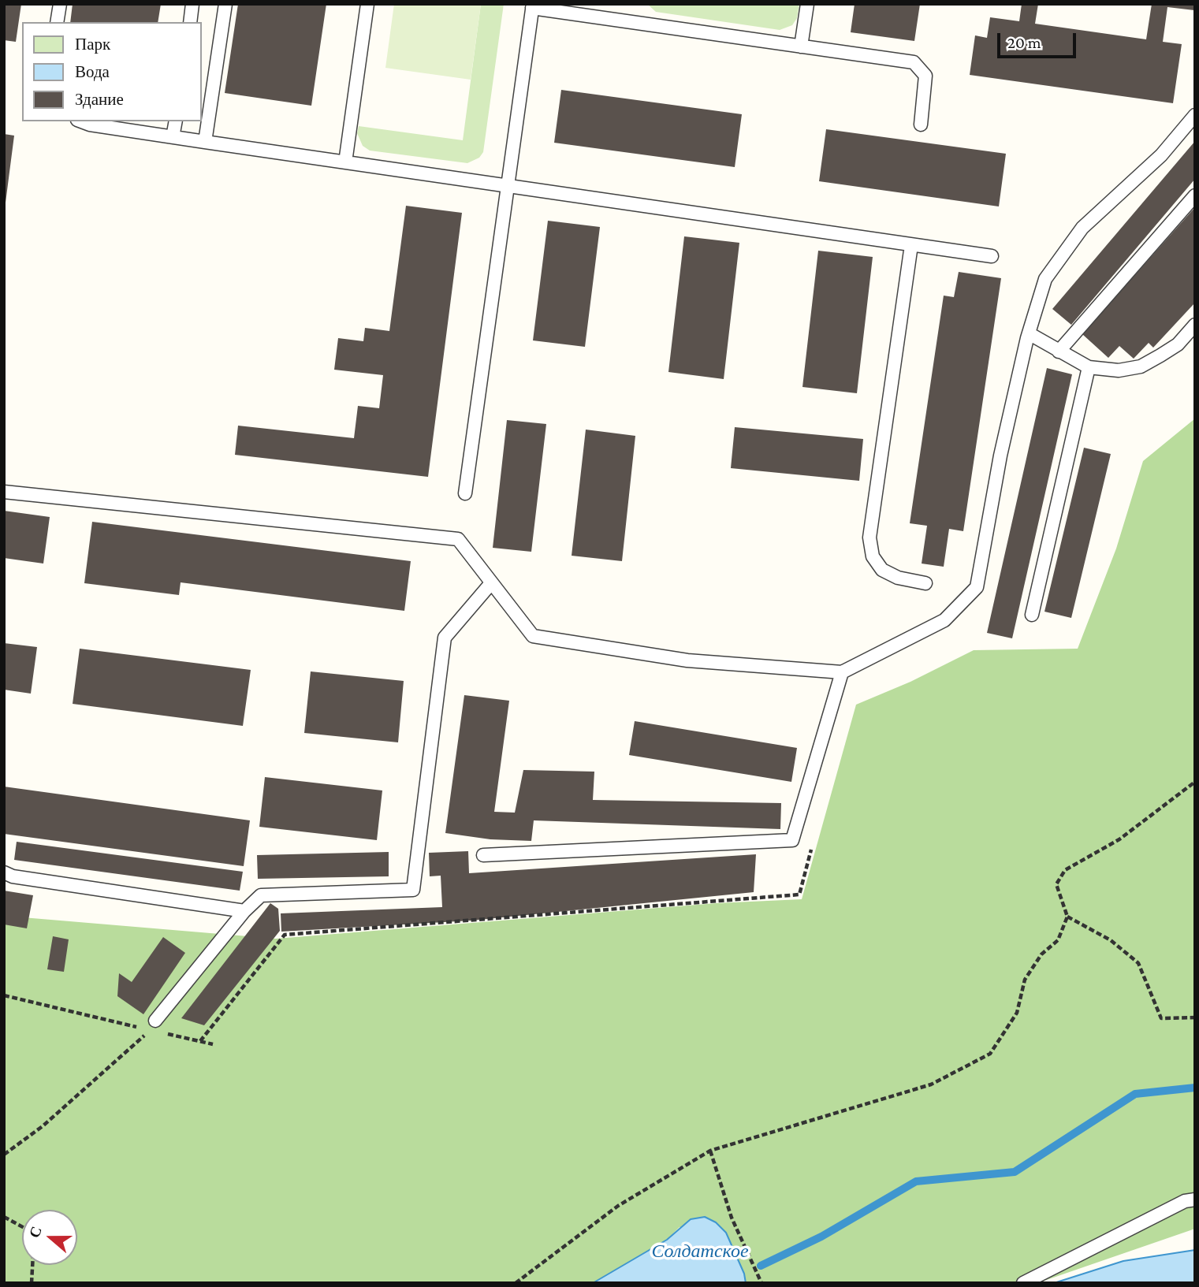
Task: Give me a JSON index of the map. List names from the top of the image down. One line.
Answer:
{"water":["Солдатское"],"legend":["Парк","Вода","Здание"],"scale_bar":"20 m","north":"left"}
